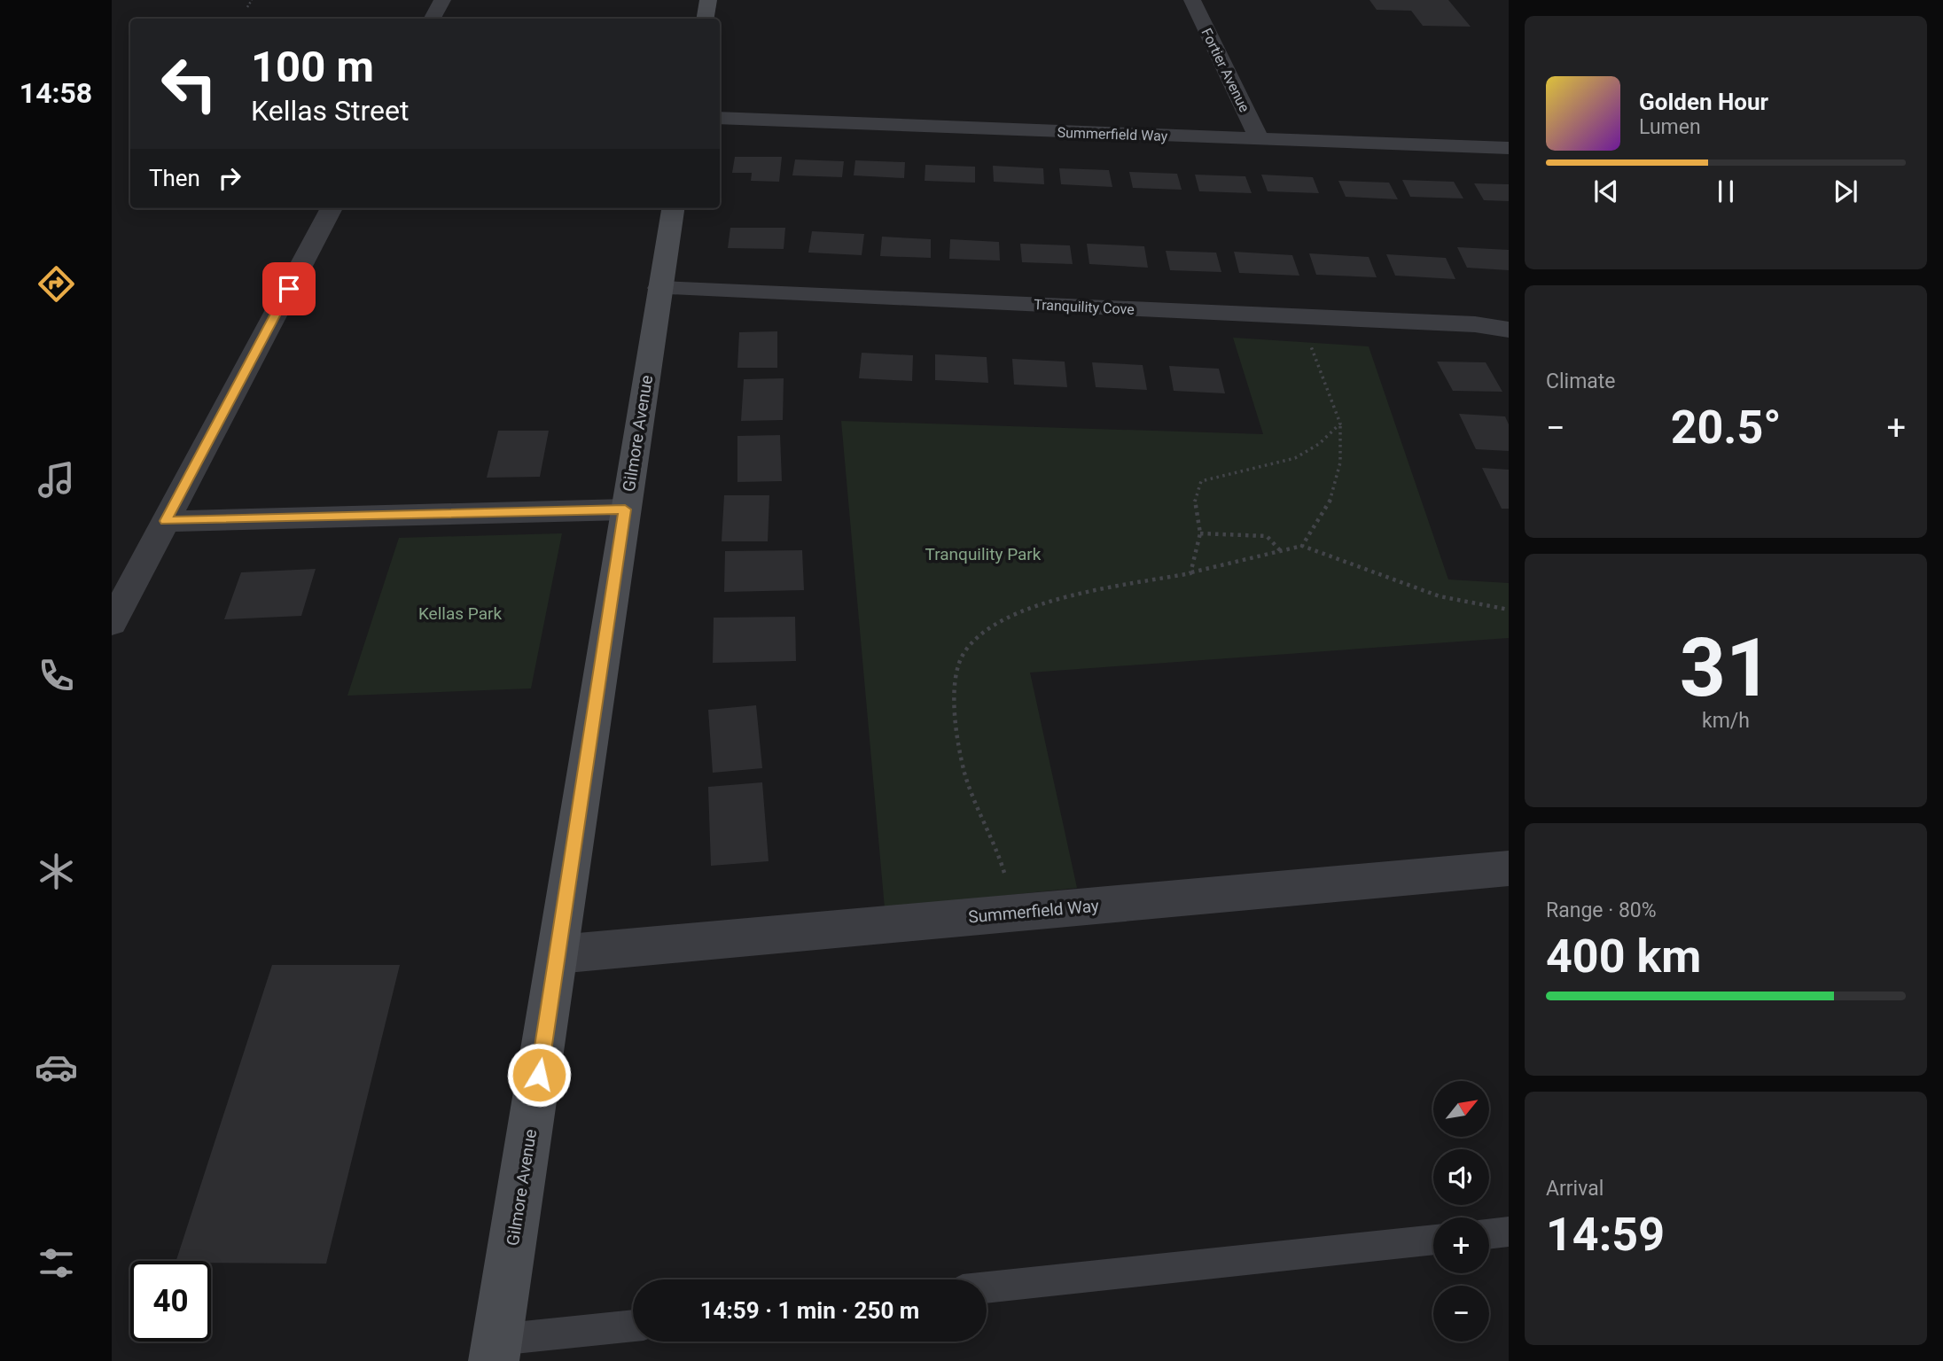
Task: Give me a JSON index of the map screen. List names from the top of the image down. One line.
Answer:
{"streets":{"street":["Fortier Avenue","Summerfield Way","Tranquility Cove","Gilmore Avenue"]},"crossings":[["Fortier Avenue","Summerfield Way"],["Summerfield Way","Gilmore Avenue"],["Tranquility Cove","Gilmore Avenue"]],"parks":["Tranquility Park","Kellas Park"],"north":"top right","page":{"tabs":"14:58","turn":["100 m","Kellas Street"],"song":["Golden Hour","Lumen"],"then":"Then","tile":["Climate",["31","km/h"],["Range · 80%","400 km"],["Arrival","14:59"]],"heat":["−","20.5°","+"],"map_buttons":["+","−"],"limit":"40","trip":"14:59 · 1 min · 250 m"}}
